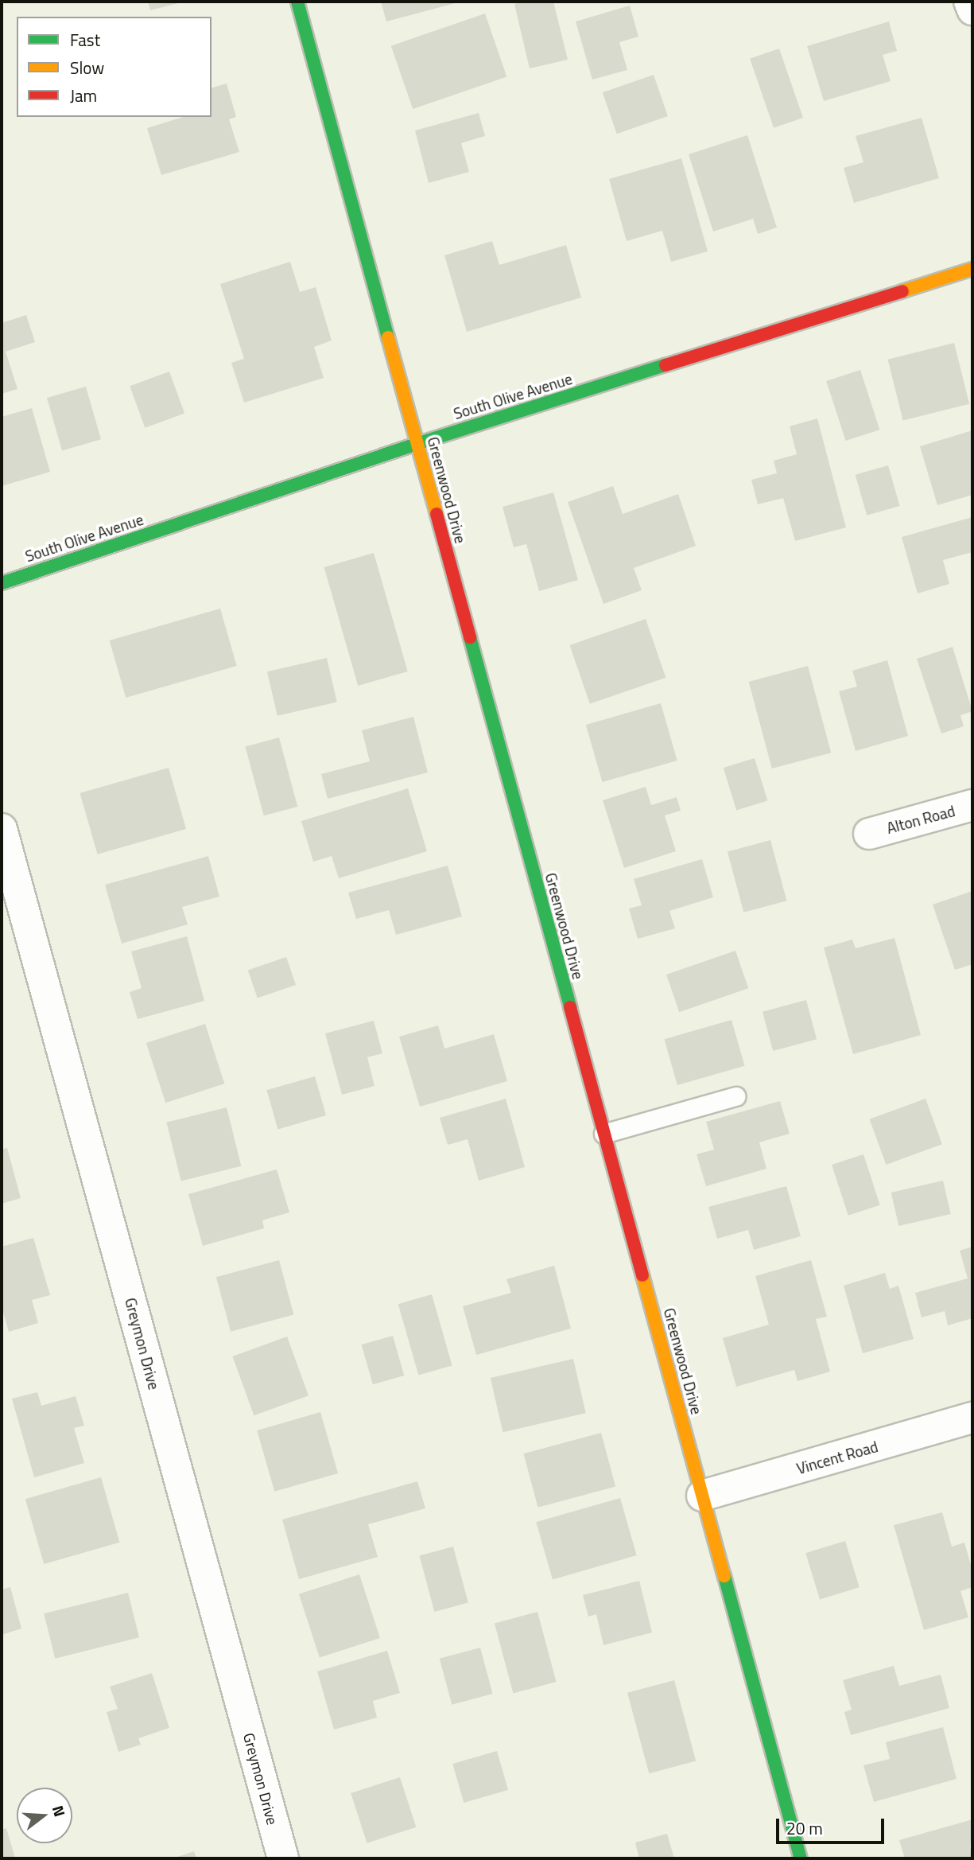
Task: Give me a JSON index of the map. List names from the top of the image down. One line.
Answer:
{"streets":{"street":["South Olive Avenue","Greenwood Drive","Alton Road","Greymon Drive","Vincent Road"]},"crossings":[["South Olive Avenue","Greenwood Drive"],["Greenwood Drive","Vincent Road"]],"legend":["Fast","Slow","Jam"],"scale_bar":"20 m","north":"right"}
